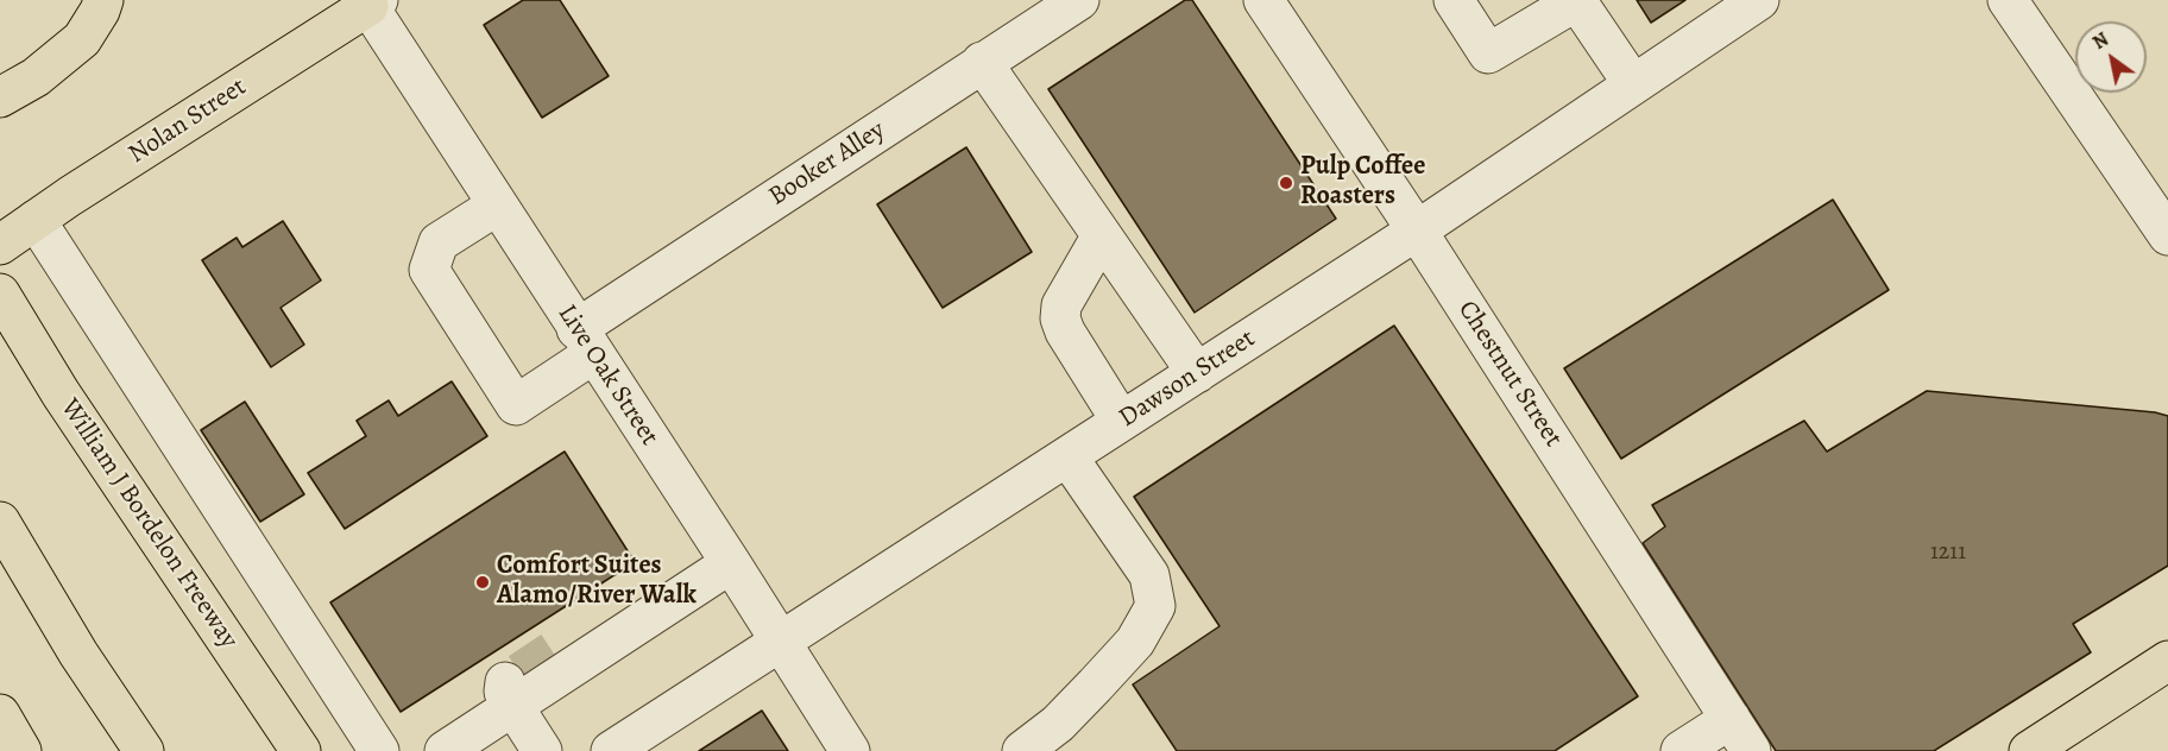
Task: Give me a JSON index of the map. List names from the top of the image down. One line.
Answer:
{"streets":{"main road":["Nolan Street","William J Bordelon Freeway"],"street":["Booker Alley","Chestnut Street","Live Oak Street","Dawson Street"]},"crossings":[["Nolan Street","Live Oak Street"],["Booker Alley","Live Oak Street"],["Chestnut Street","Dawson Street"],["Live Oak Street","Dawson Street"]],"places":["Pulp Coffee Roasters","Comfort Suites Alamo/River Walk"],"house_numbers":["1211"],"north":"top left"}
